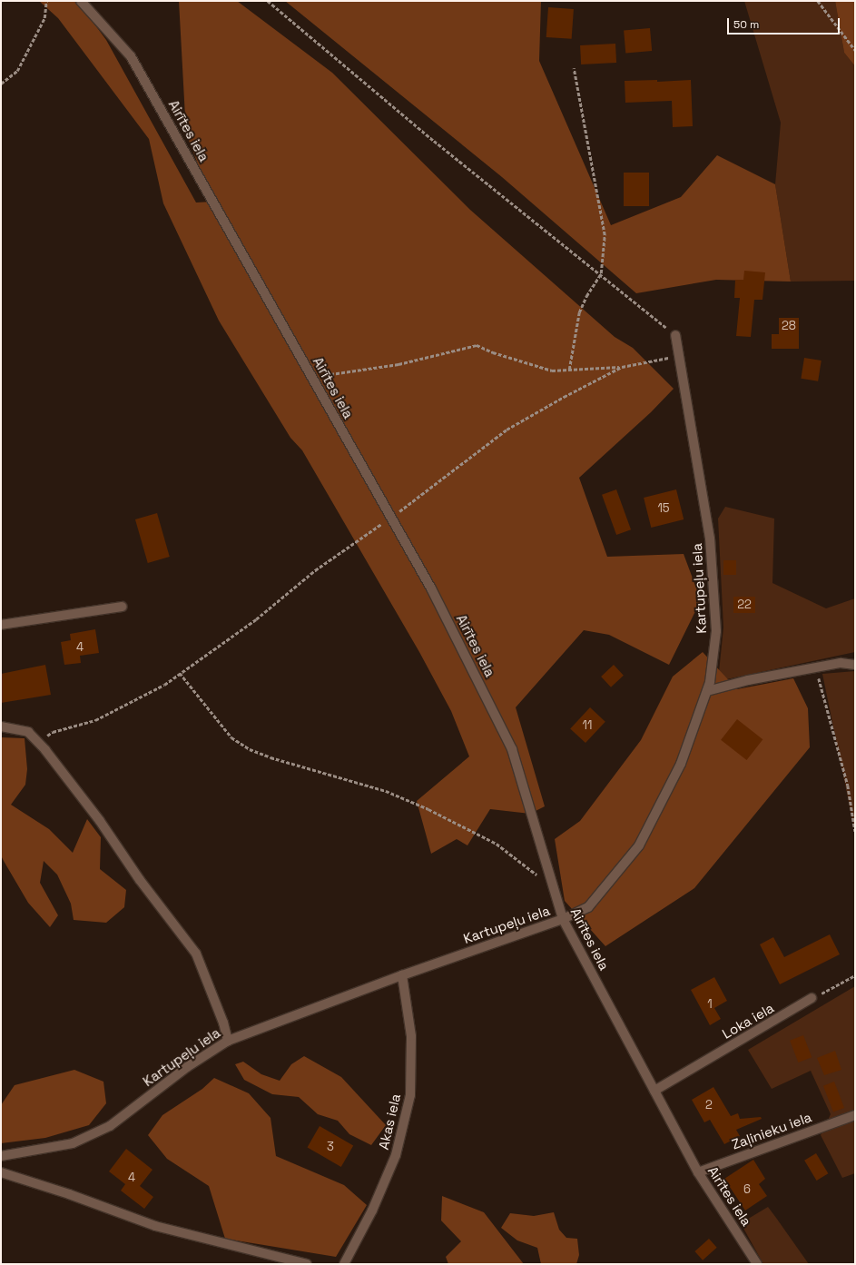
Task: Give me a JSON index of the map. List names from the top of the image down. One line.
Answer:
{"streets":{"street":["Airītes iela","Kartupeļu iela","Loka iela","Akas iela","Zaļinieku iela"]},"crossings":[["Airītes iela","Kartupeļu iela"],["Airītes iela","Loka iela"],["Airītes iela","Zaļinieku iela"],["Kartupeļu iela","Akas iela"]],"house_numbers":["28","15","22","4","11","1","2","3","4","6"],"scale_bar":"50 m"}
